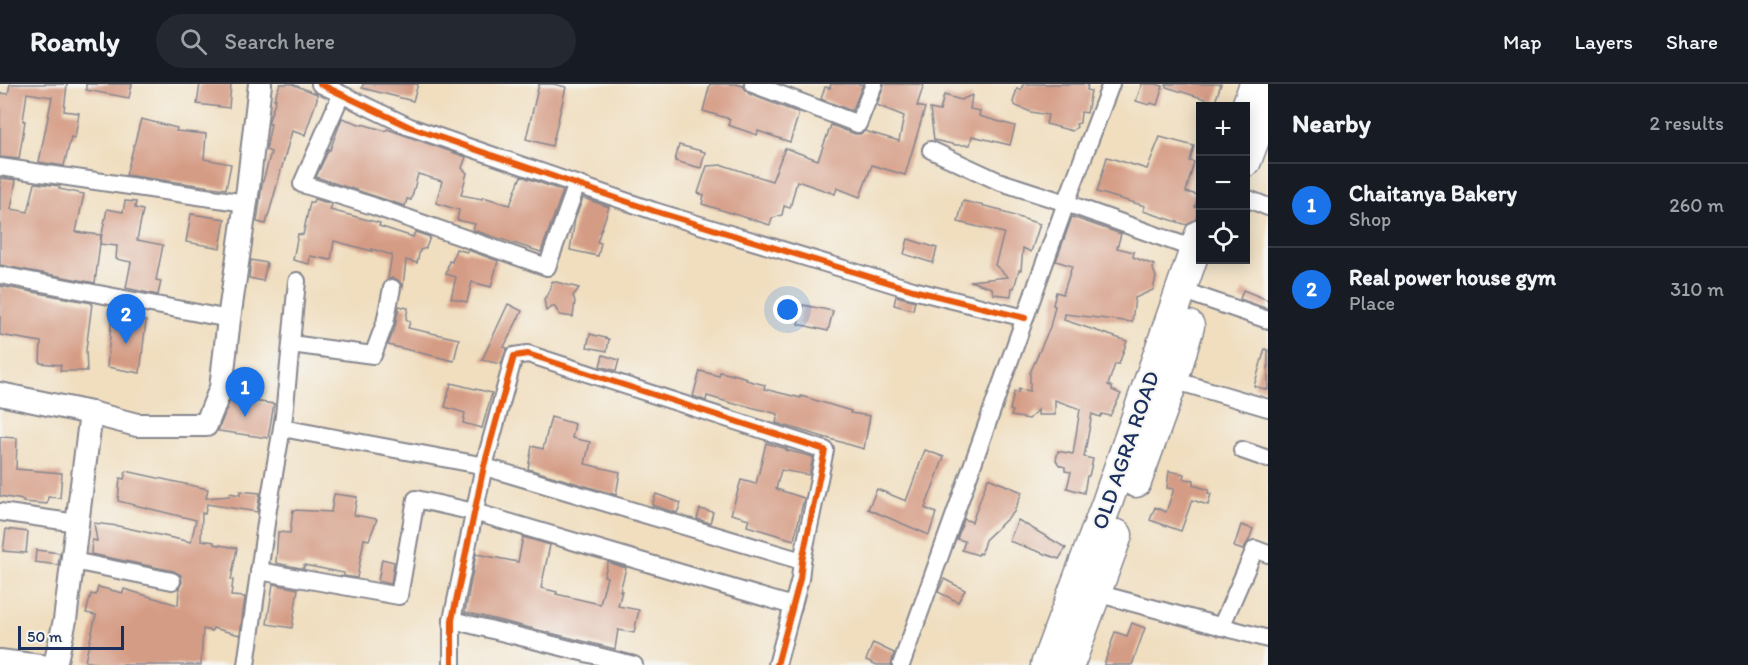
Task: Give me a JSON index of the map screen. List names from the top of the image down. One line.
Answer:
{"streets":{"highway":["OLD AGRA ROAD"]},"scale_bar":"50 m","page":{"header":"Roamly","search":"Search here","nav":["Map","Layers","Share"],"heading":["Nearby","2 results"],"map_buttons":["+","−"],"list":[{"mark":"1","name":"Chaitanya Bakery","note":"Shop","value":"260 m"},{"mark":"2","name":"Real power house gym","note":"Place","value":"310 m"}],"pins":["2","1"],"scale":"50 m"}}
